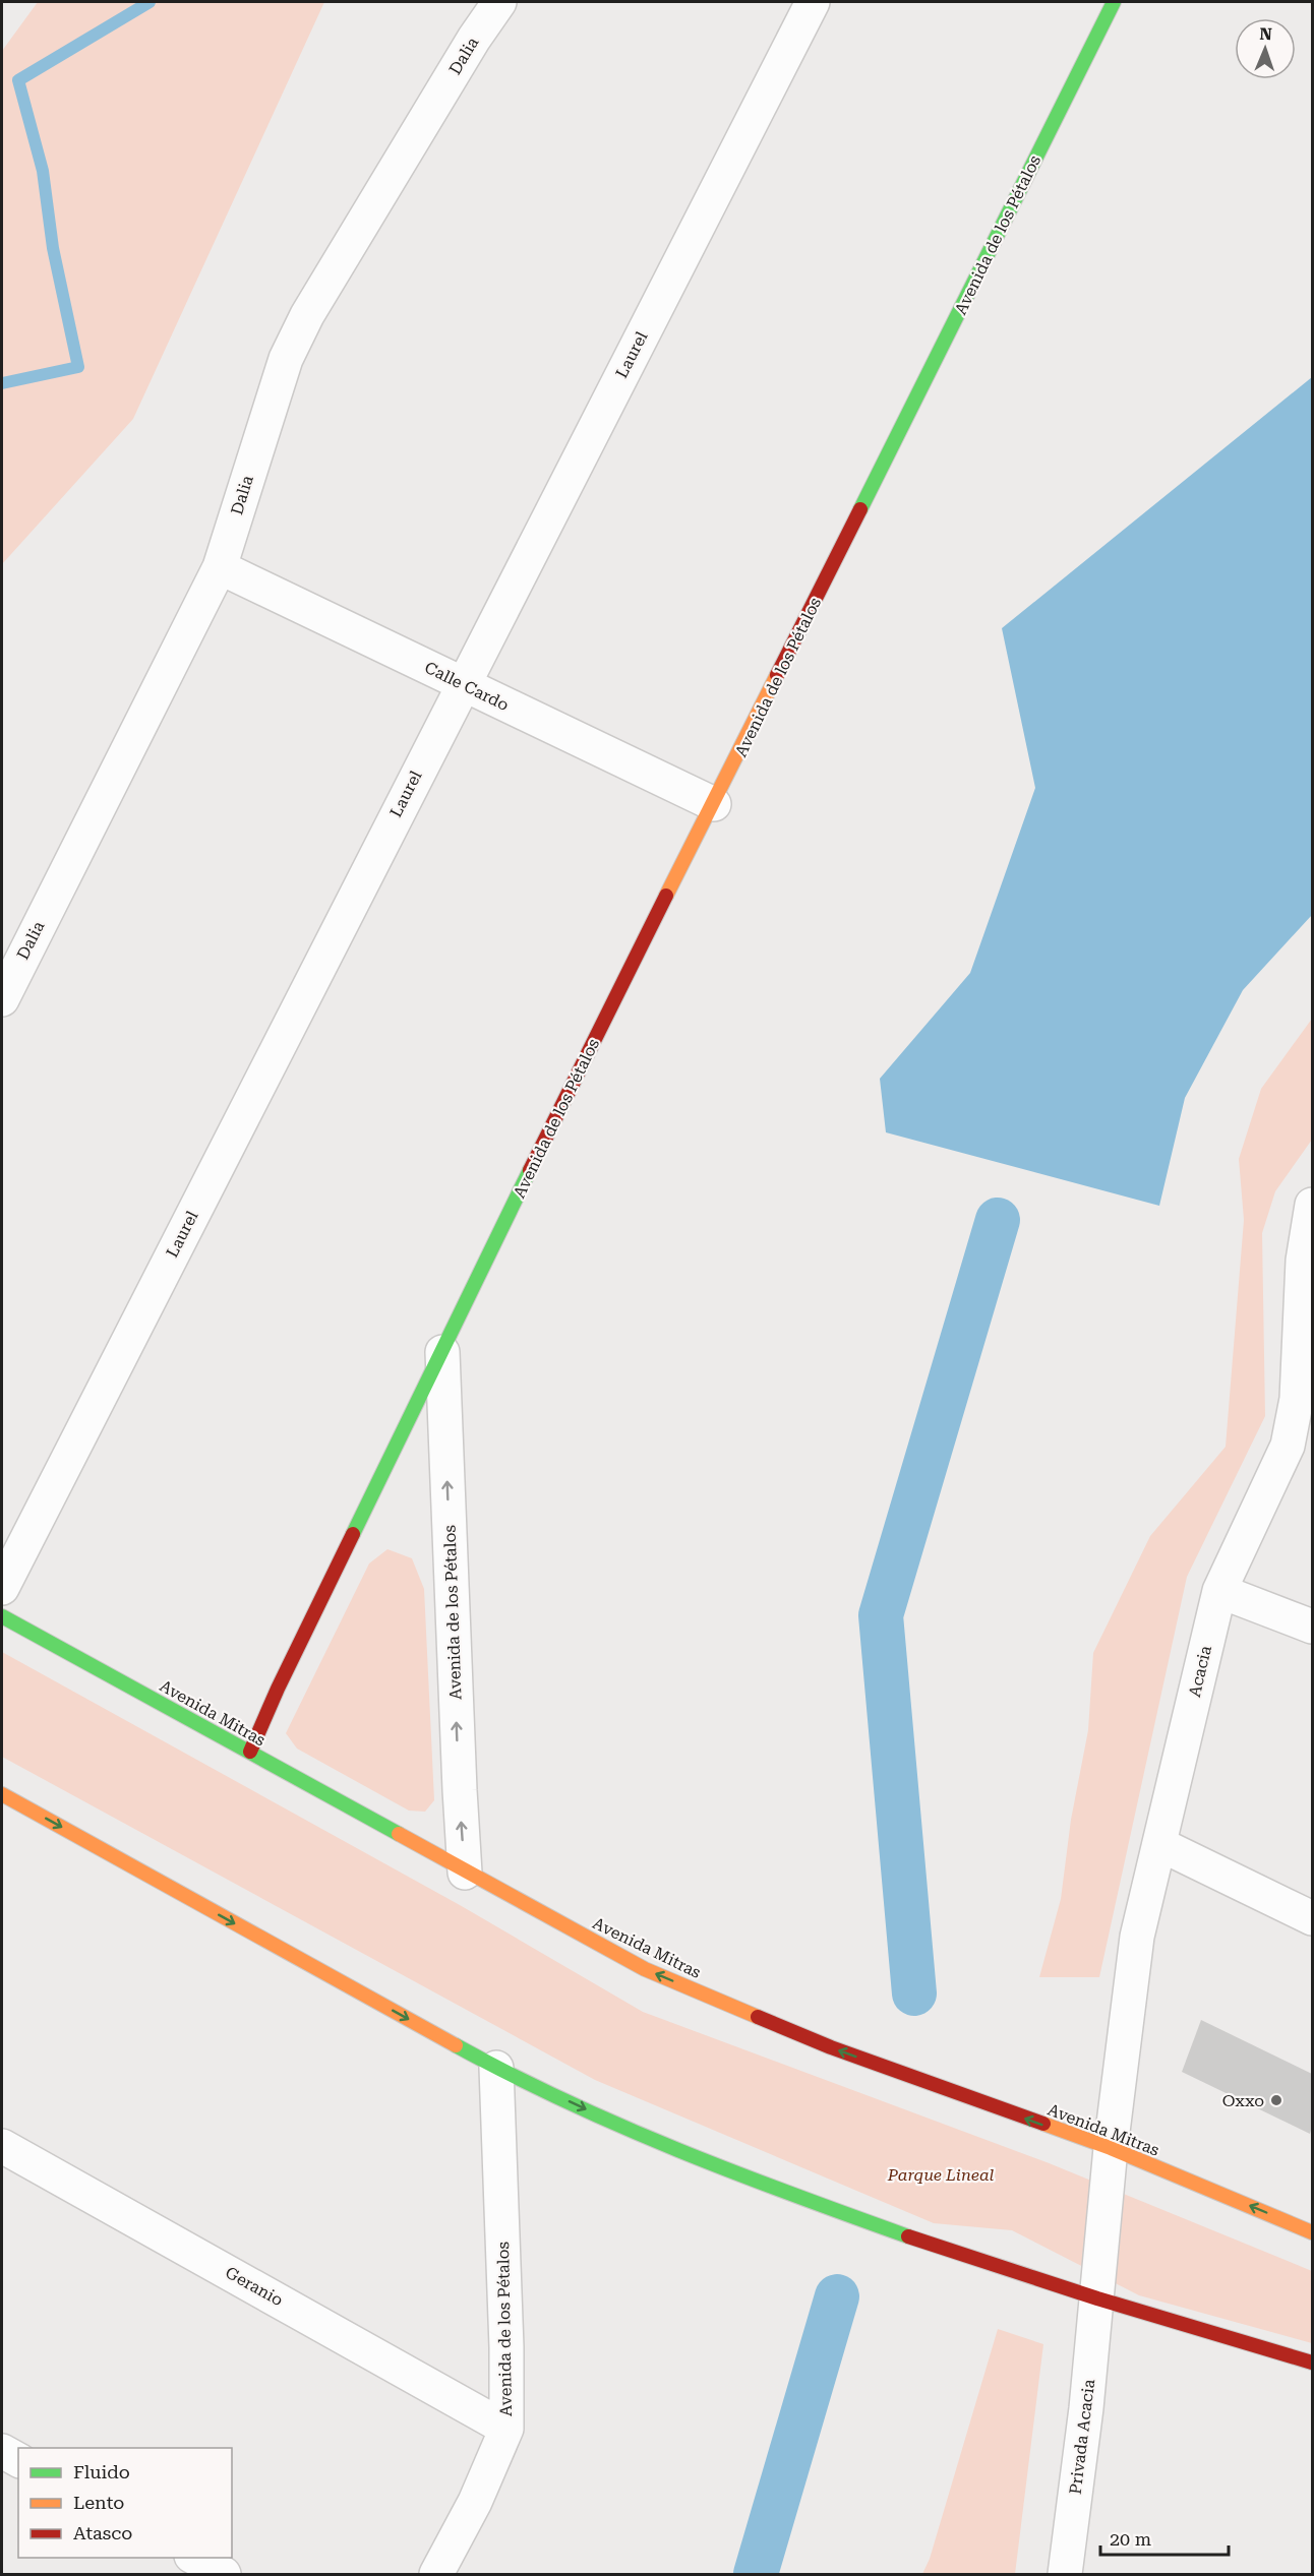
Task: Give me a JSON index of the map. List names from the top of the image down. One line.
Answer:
{"streets":{"street":["Dalia","Avenida de los Pétalos","Laurel","Calle Cardo","Acacia","Avenida Mitras","Geranio","Privada Acacia"]},"crossings":[["Dalia","Calle Cardo"],["Avenida de los Pétalos","Calle Cardo"],["Avenida de los Pétalos","Avenida Mitras"],["Avenida de los Pétalos","Geranio"],["Laurel","Calle Cardo"],["Acacia","Avenida Mitras"],["Acacia","Privada Acacia"],["Avenida Mitras","Privada Acacia"]],"one_way":["Avenida Mitras"],"parks":["Parque Lineal"],"places":["Oxxo"],"legend":["Fluido","Lento","Atasco"],"scale_bar":"20 m","north":"top"}
